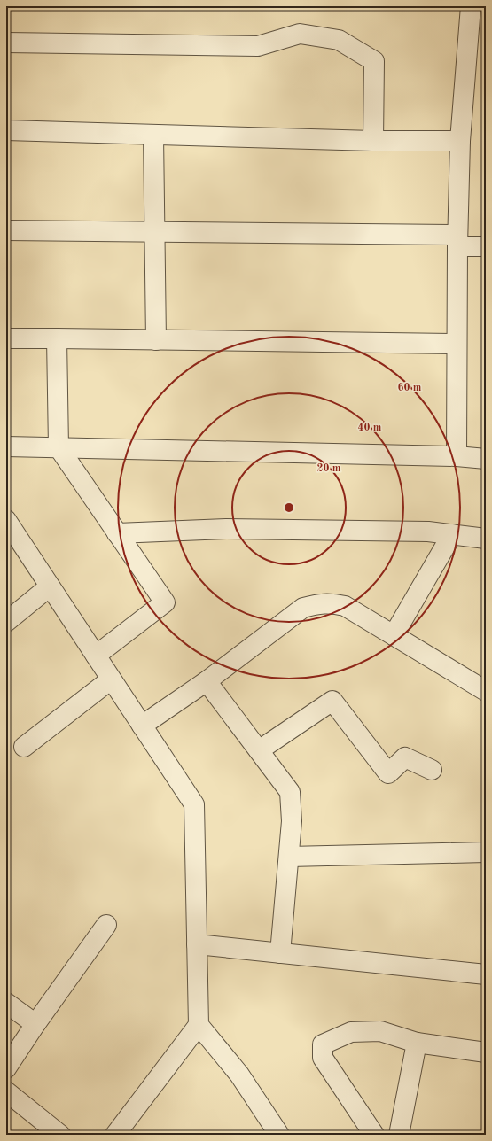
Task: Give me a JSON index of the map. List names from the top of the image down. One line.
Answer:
{"rings":["60 m","40 m","20 m"]}
